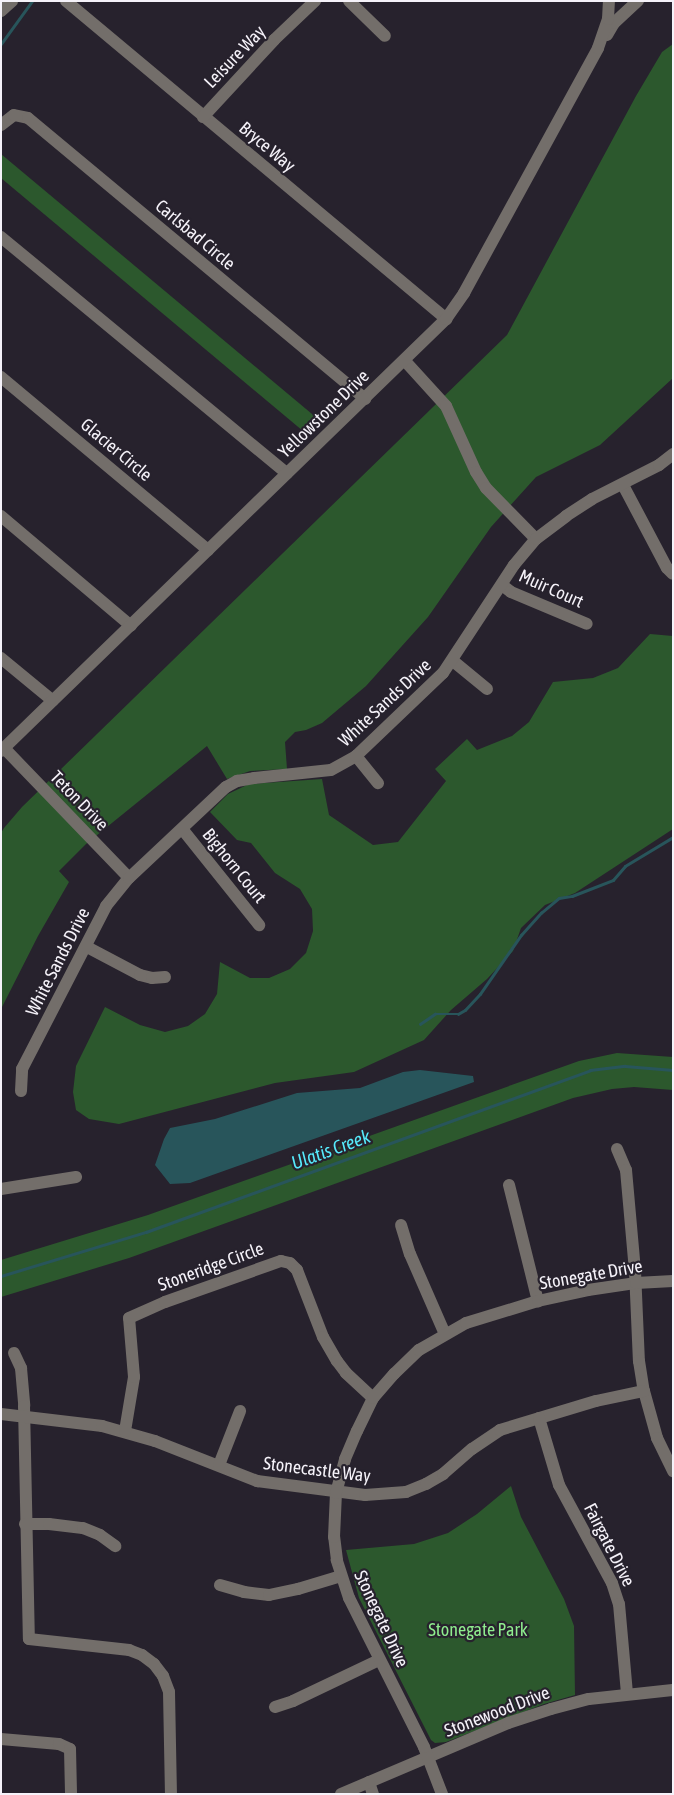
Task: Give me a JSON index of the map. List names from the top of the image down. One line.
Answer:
{"streets":{"street":["Leisure Way","Bryce Way","Carlsbad Circle","Yellowstone Drive","Glacier Circle","Muir Court","White Sands Drive","Teton Drive","Bighorn Court","Stoneridge Circle","Stonegate Drive","Stonecastle Way","Fairgate Drive","Stonewood Drive"]},"crossings":[["Leisure Way","Bryce Way"],["Bryce Way","Yellowstone Drive"],["Carlsbad Circle","Yellowstone Drive"],["Yellowstone Drive","Glacier Circle"],["Yellowstone Drive","Teton Drive"],["Muir Court","White Sands Drive"],["White Sands Drive","Teton Drive"],["White Sands Drive","Bighorn Court"],["Stoneridge Circle","Stonegate Drive"],["Stoneridge Circle","Stonecastle Way"],["Stonegate Drive","Stonecastle Way"],["Stonegate Drive","Stonewood Drive"],["Stonecastle Way","Fairgate Drive"],["Fairgate Drive","Stonewood Drive"]],"water":["Ulatis Creek"],"parks":["Stonegate Park"]}
